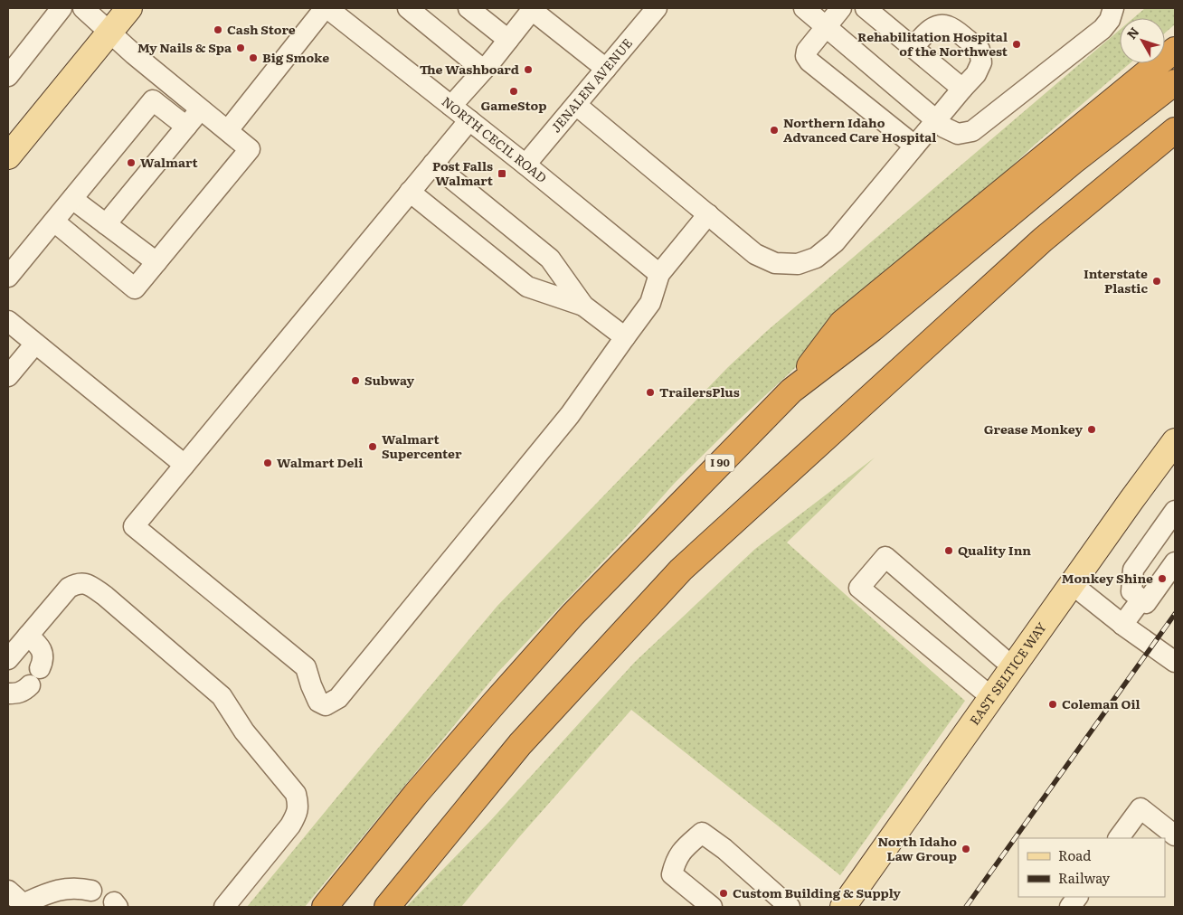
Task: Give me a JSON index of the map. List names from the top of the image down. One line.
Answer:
{"streets":{"highway":["I 90"],"main road":["EAST SELTICE WAY"],"street":["JENALEN AVENUE","NORTH CECIL ROAD"]},"crossings":[["JENALEN AVENUE","NORTH CECIL ROAD"]],"places":{"other":["Cash Store","Rehabilitation Hospital of the Northwest","My Nails & Spa","Big Smoke","The Washboard","GameStop","Northern Idaho Advanced Care Hospital","Walmart","Interstate Plastic","Subway","TrailersPlus","Grease Monkey","Walmart Supercenter","Walmart Deli","Quality Inn","Monkey Shine","Coleman Oil","North Idaho Law Group","Custom Building & Supply"],"transit":["Post Falls Walmart"]},"legend":["Road","Railway"],"north":"top left"}
